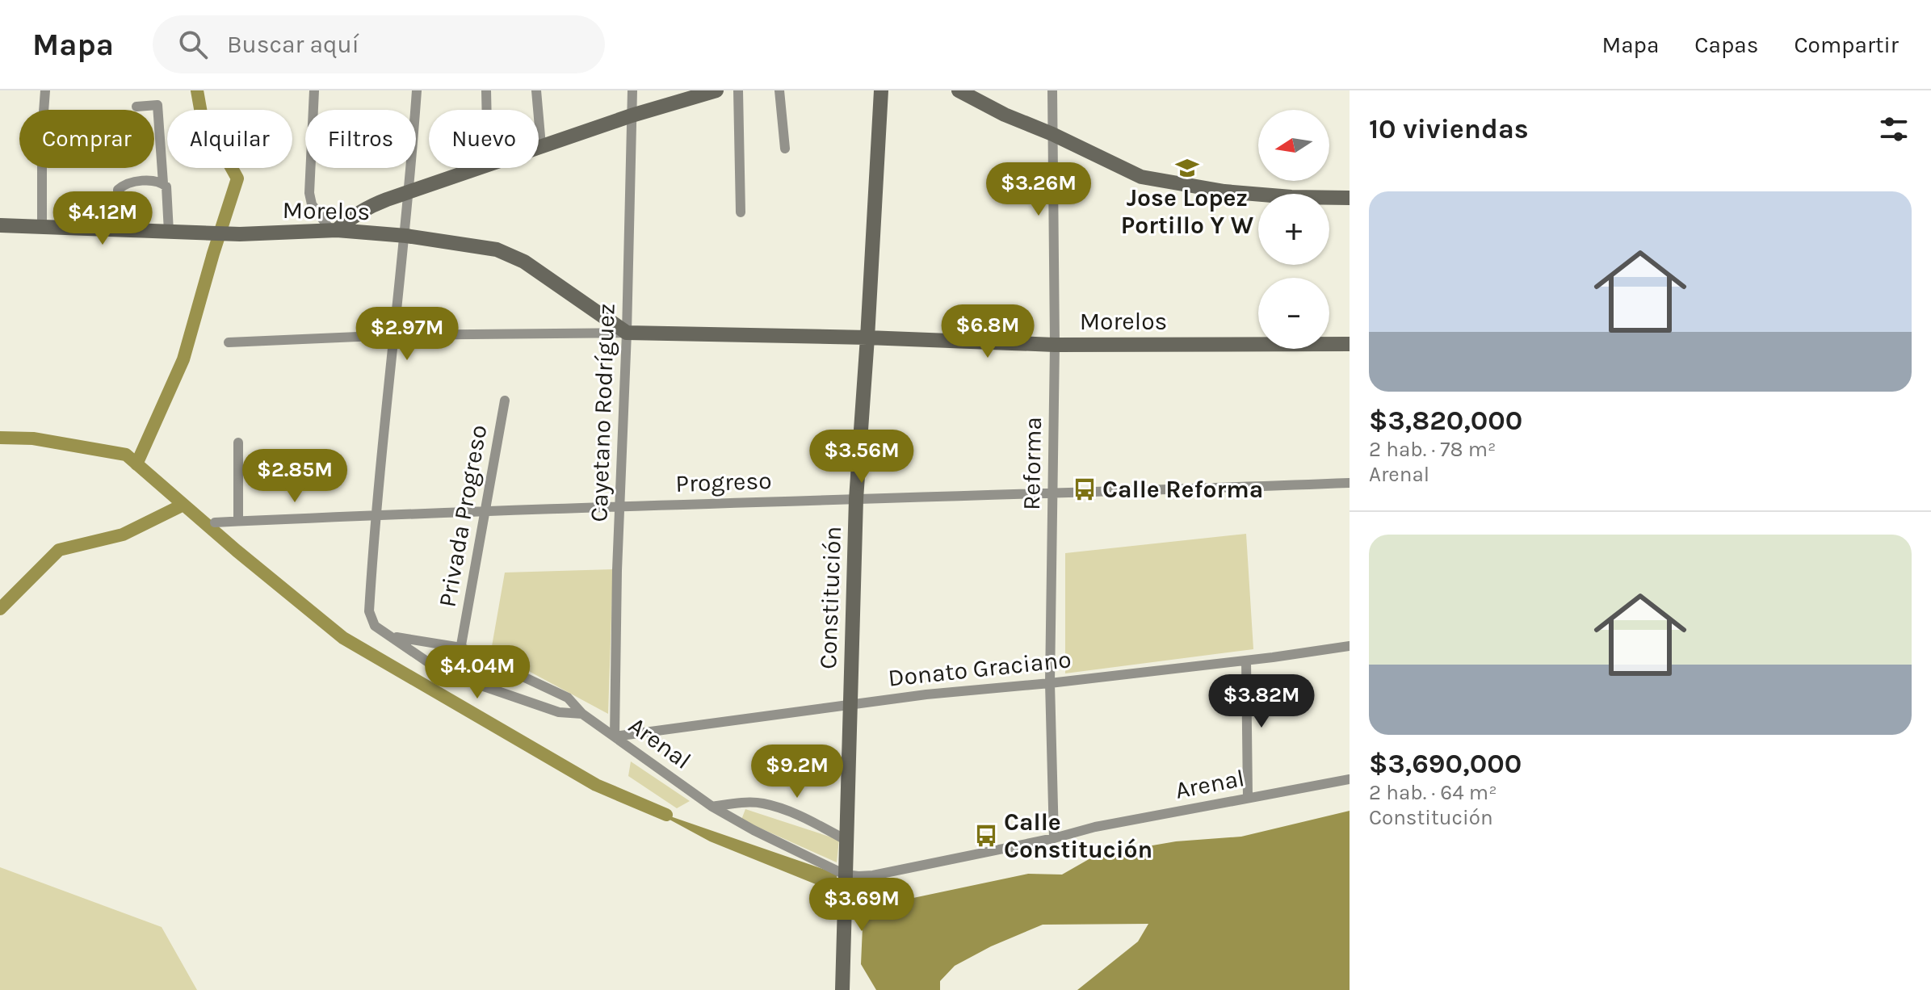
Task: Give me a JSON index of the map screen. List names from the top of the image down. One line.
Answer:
{"streets":{"street":["Morelos","Cayetano Rodríguez","Reforma","Progreso","Privada Progreso","Constitución","Donato Graciano","Arenal"]},"crossings":[["Morelos","Cayetano Rodríguez"],["Morelos","Reforma"],["Morelos","Constitución"],["Cayetano Rodríguez","Progreso"],["Cayetano Rodríguez","Donato Graciano"],["Cayetano Rodríguez","Arenal"],["Reforma","Progreso"],["Reforma","Donato Graciano"],["Reforma","Arenal"],["Progreso","Privada Progreso"],["Progreso","Constitución"],["Privada Progreso","Arenal"],["Constitución","Donato Graciano"],["Constitución","Arenal"],["Donato Graciano","Arenal"]],"places":{"school or university":["Jose Lopez Portillo Y W"],"bus stop":["Calle Reforma","Calle Constitución"]},"north":"left","page":{"header":"Mapa","search":"Buscar aquí","nav":["Mapa","Capas","Compartir"],"heading":"10 viviendas","map_buttons":["+","−"],"chip":["Comprar","Alquilar","Filtros","Nuevo"],"price":["$3.26M","$4.12M","$6.8M","$2.97M","$3.56M","$2.85M","$4.04M","$3.82M","$9.2M","$3.69M"],"list":[{"name":"$3,820,000","note":"2 hab. · 78 m² · Arenal"},{"name":"$3,690,000","note":"2 hab. · 64 m² · Constitución"}]}}
